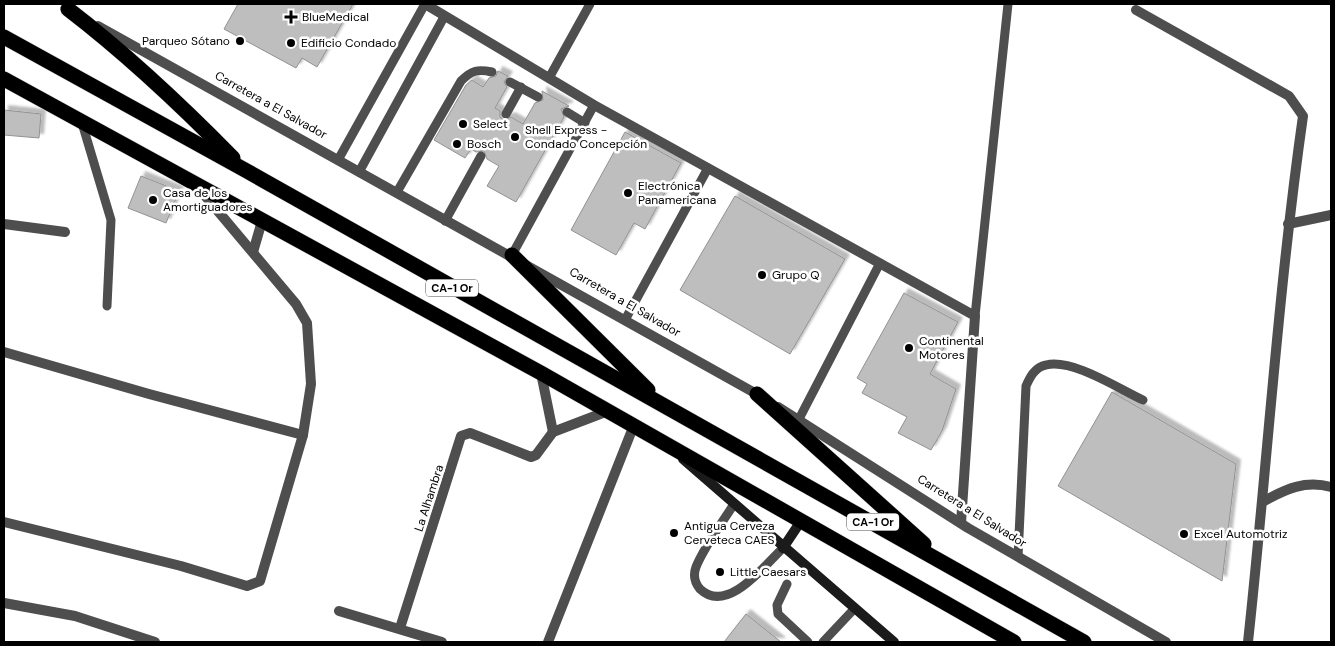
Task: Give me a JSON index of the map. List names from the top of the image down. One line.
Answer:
{"streets":{"highway":["CA-1 Or"],"street":["Carretera a El Salvador","La Alhambra"]},"places":{"health":["BlueMedical"],"other":["Parqueo Sótano","Edificio Condado","Select","Shell Express - Condado Concepción","Bosch","Electrónica Panamericana","Casa de los Amortiguadores","Grupo Q","Continental Motores","Antigua Cerveza Cerveteca CAES","Excel Automotriz","Little Caesars"]}}
